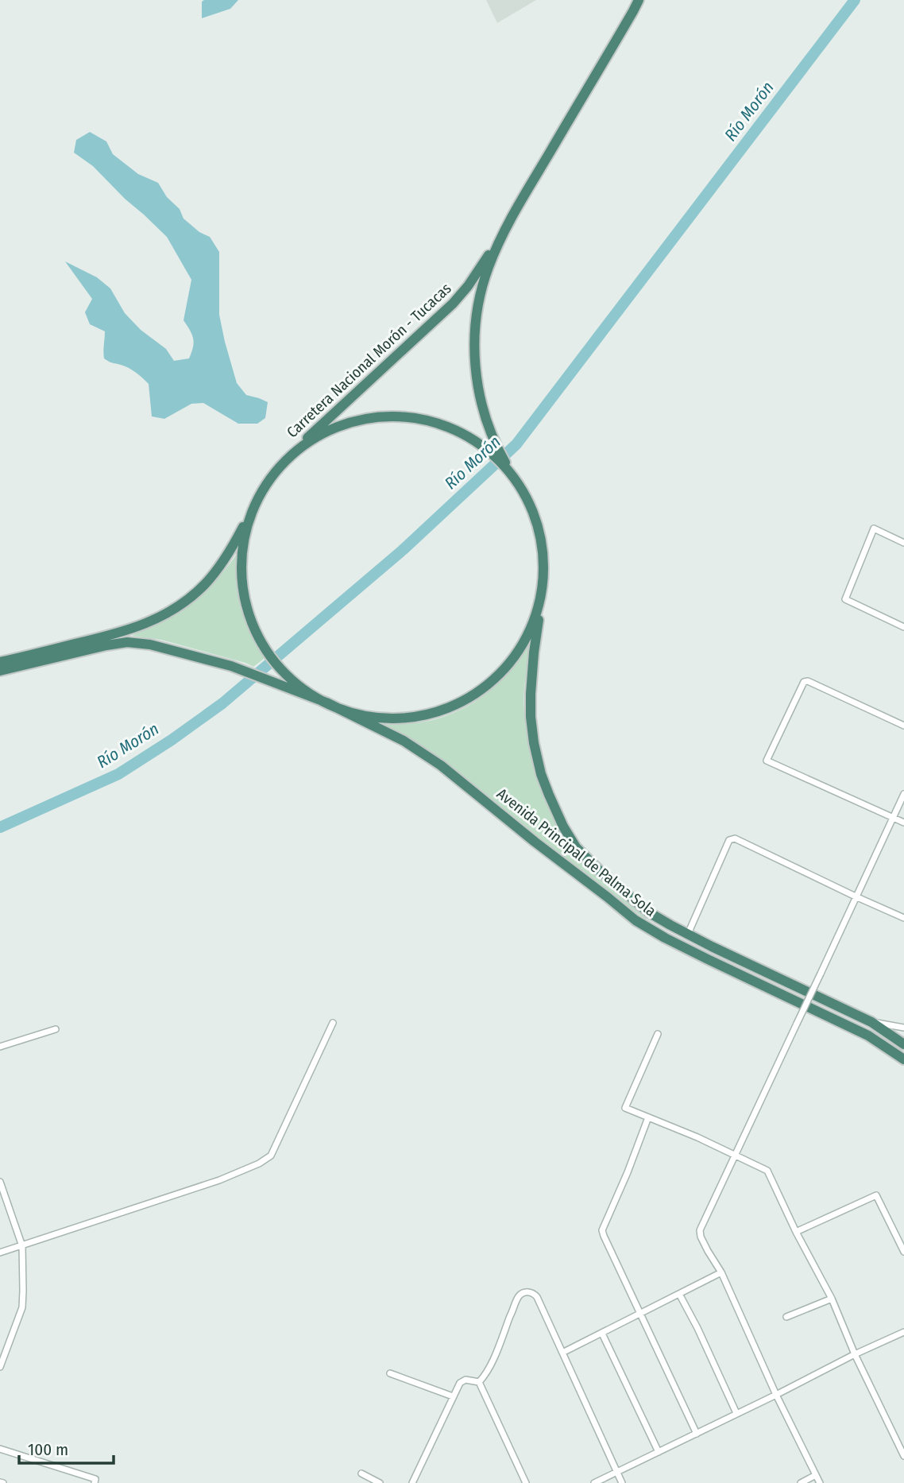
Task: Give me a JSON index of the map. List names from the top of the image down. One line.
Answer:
{"streets":{"highway":["Carretera Nacional Morón - Tucacas","Avenida Principal de Palma Sola"]},"water":["Río Morón"],"scale_bar":"100 m"}
